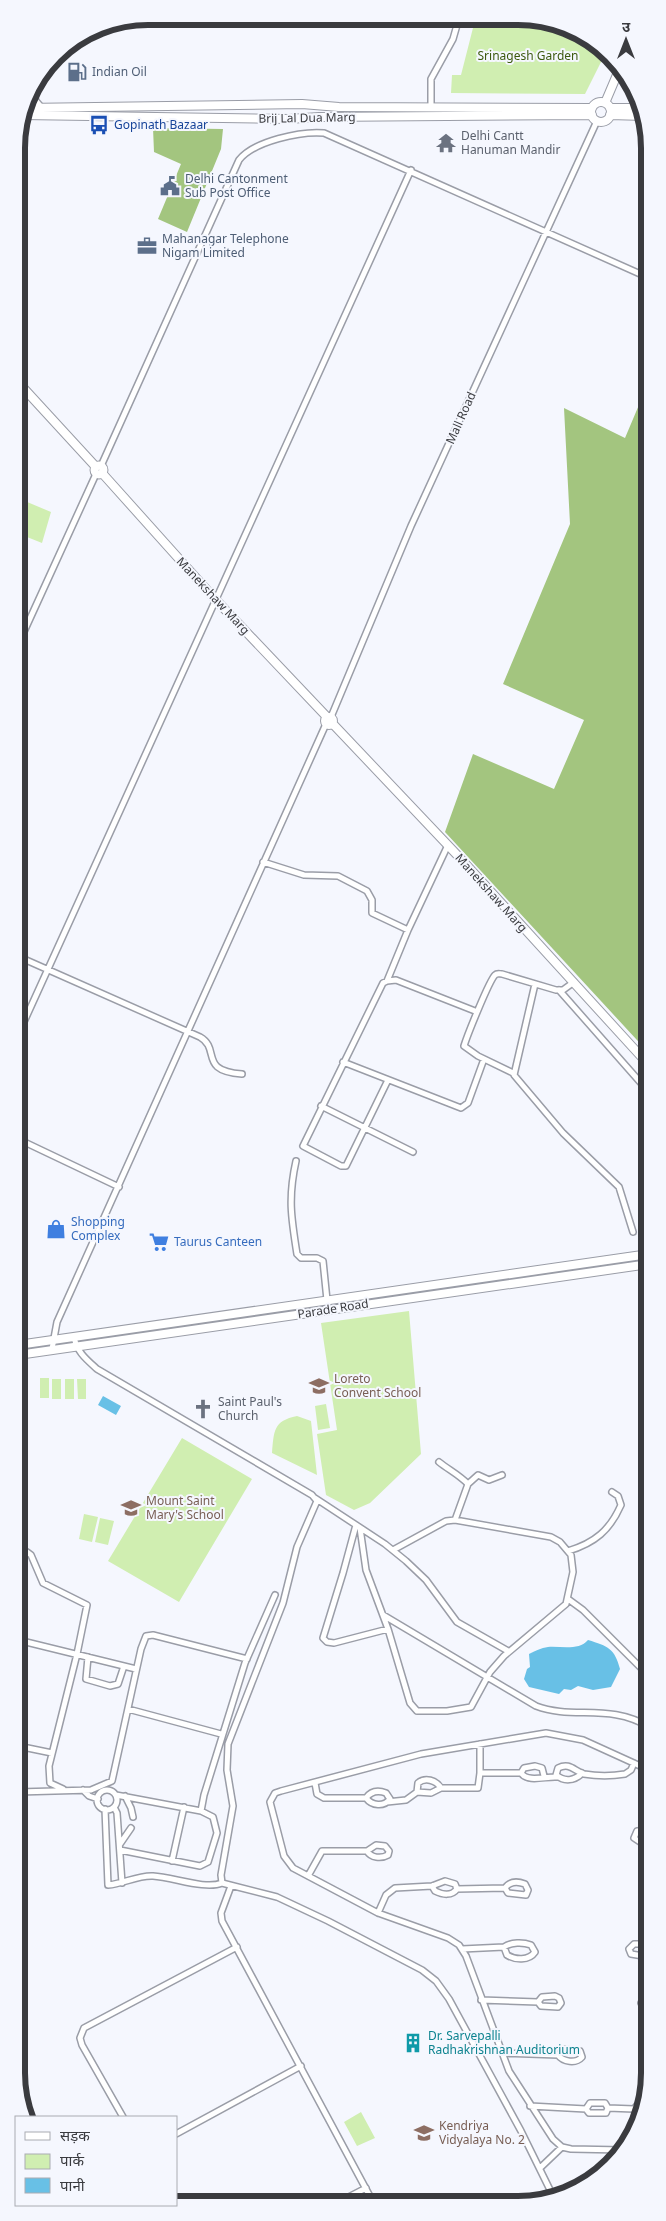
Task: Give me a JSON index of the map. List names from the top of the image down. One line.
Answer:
{"streets":{"street":["Brij Lal Dua Marg","Mall Road","Manekshaw Marg","Parade Road"]},"crossings":[["Brij Lal Dua Marg","Mall Road"],["Mall Road","Manekshaw Marg"],["Mall Road","Parade Road"]],"parks":["Srinagesh Garden"],"places":{"fuel station":["Indian Oil"],"bus stop":["Gopinath Bazaar"],"temple":["Delhi Cantt Hanuman Mandir"],"public building":["Delhi Cantonment Sub Post Office"],"office":["Mahanagar Telephone Nigam Limited"],"shop":["Shopping Complex"],"supermarket":["Taurus Canteen"],"school or university":["Loreto Convent School","Mount Saint Mary's School","Kendriya Vidyalaya No. 2"],"church":["Saint Paul's Church"],"building":["Dr. Sarvepalli Radhakrishnan Auditorium"]},"legend":["सड़क","पार्क","पानी"],"north":"top"}
